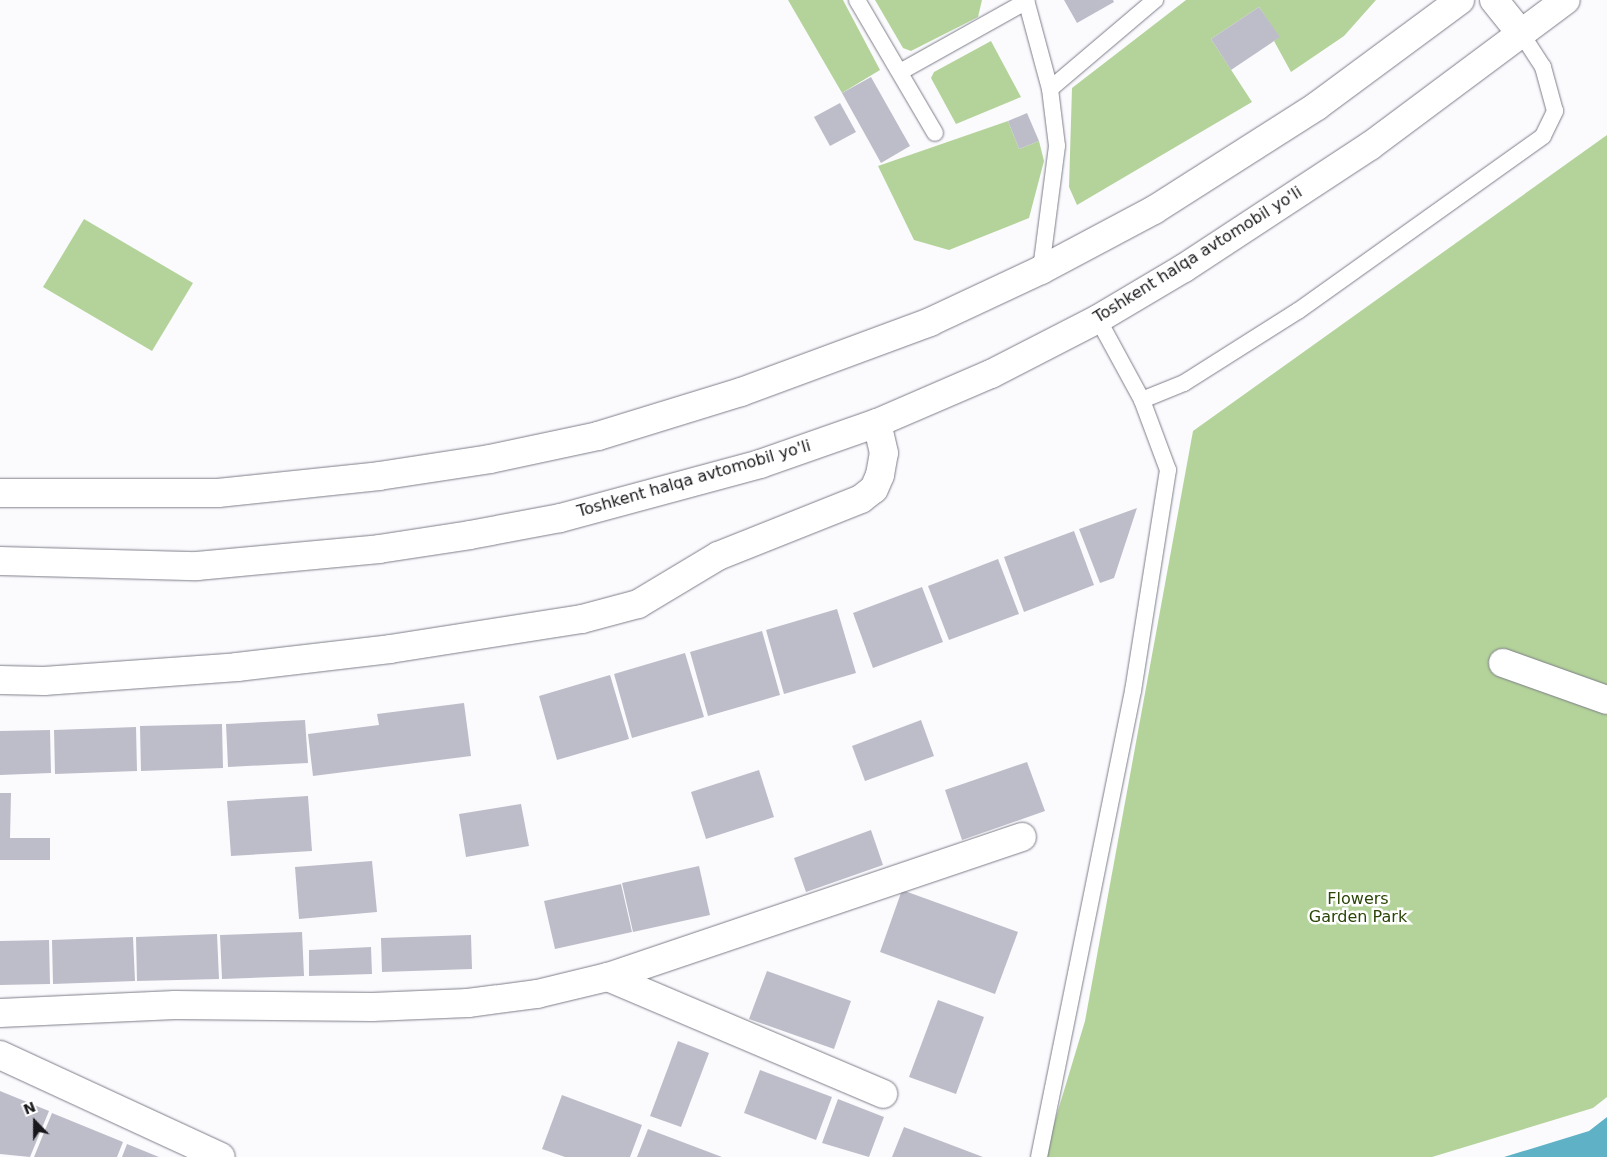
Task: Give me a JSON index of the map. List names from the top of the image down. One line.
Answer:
{"streets":{"main road":["Toshkent halqa avtomobil yo'li"]},"parks":["Flowers Garden Park"],"north":"top"}
